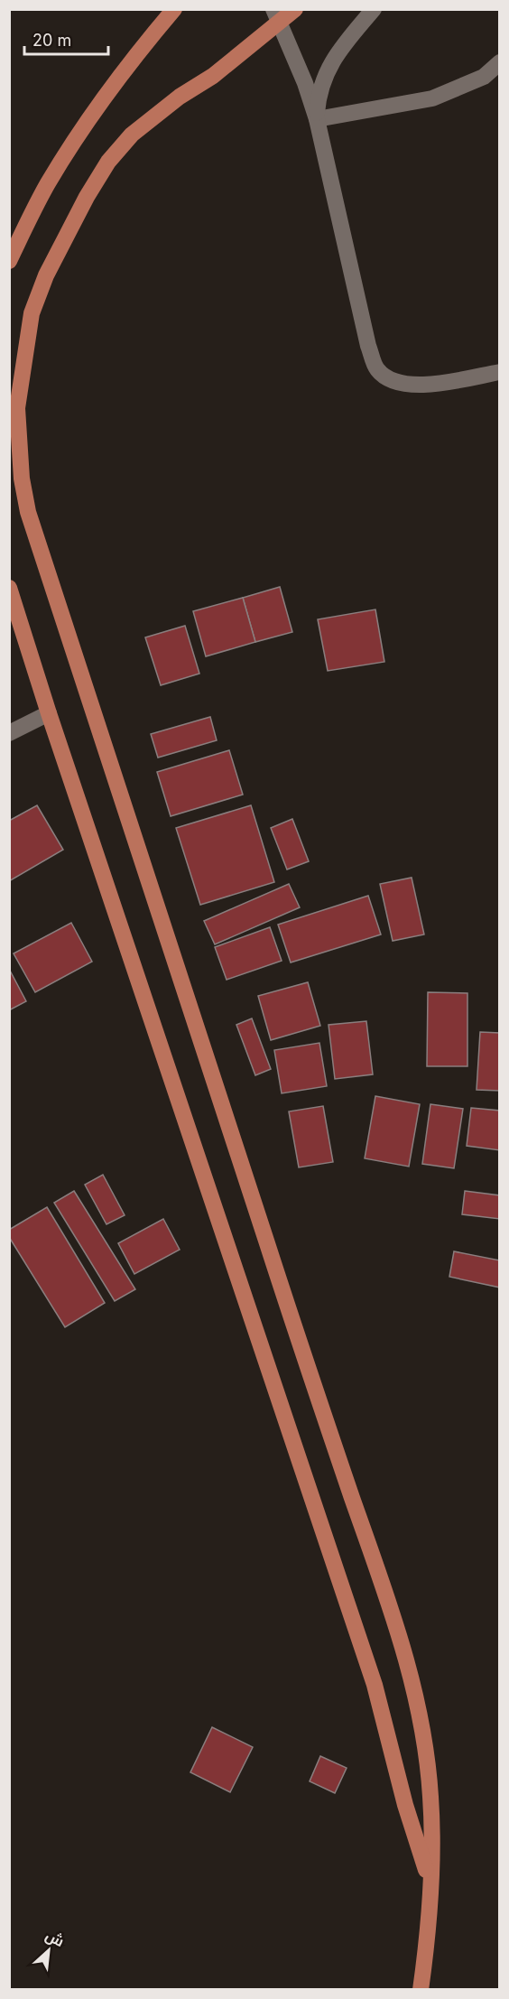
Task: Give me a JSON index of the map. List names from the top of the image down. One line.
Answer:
{"scale_bar":"20 m","north":"top right"}
